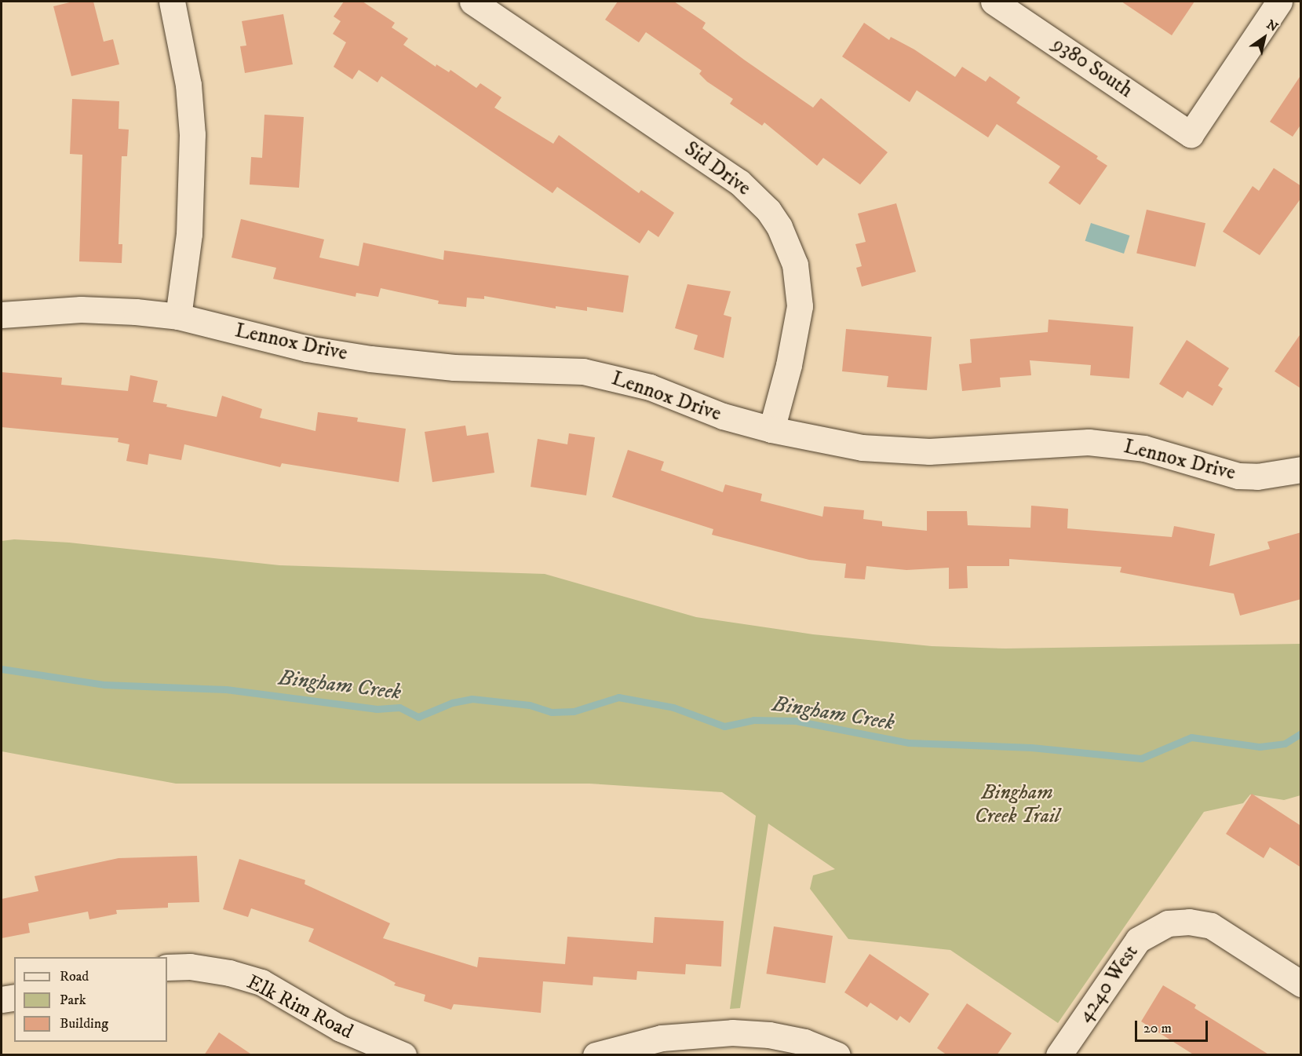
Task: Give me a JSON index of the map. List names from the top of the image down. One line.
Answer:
{"streets":{"street":["9380 South","Sid Drive","Lennox Drive","4240 West","Elk Rim Road"]},"crossings":[["Sid Drive","Lennox Drive"]],"water":["Bingham Creek"],"parks":["Bingham Creek Trail"],"legend":["Road","Park","Building"],"scale_bar":"20 m","north":"top right"}
